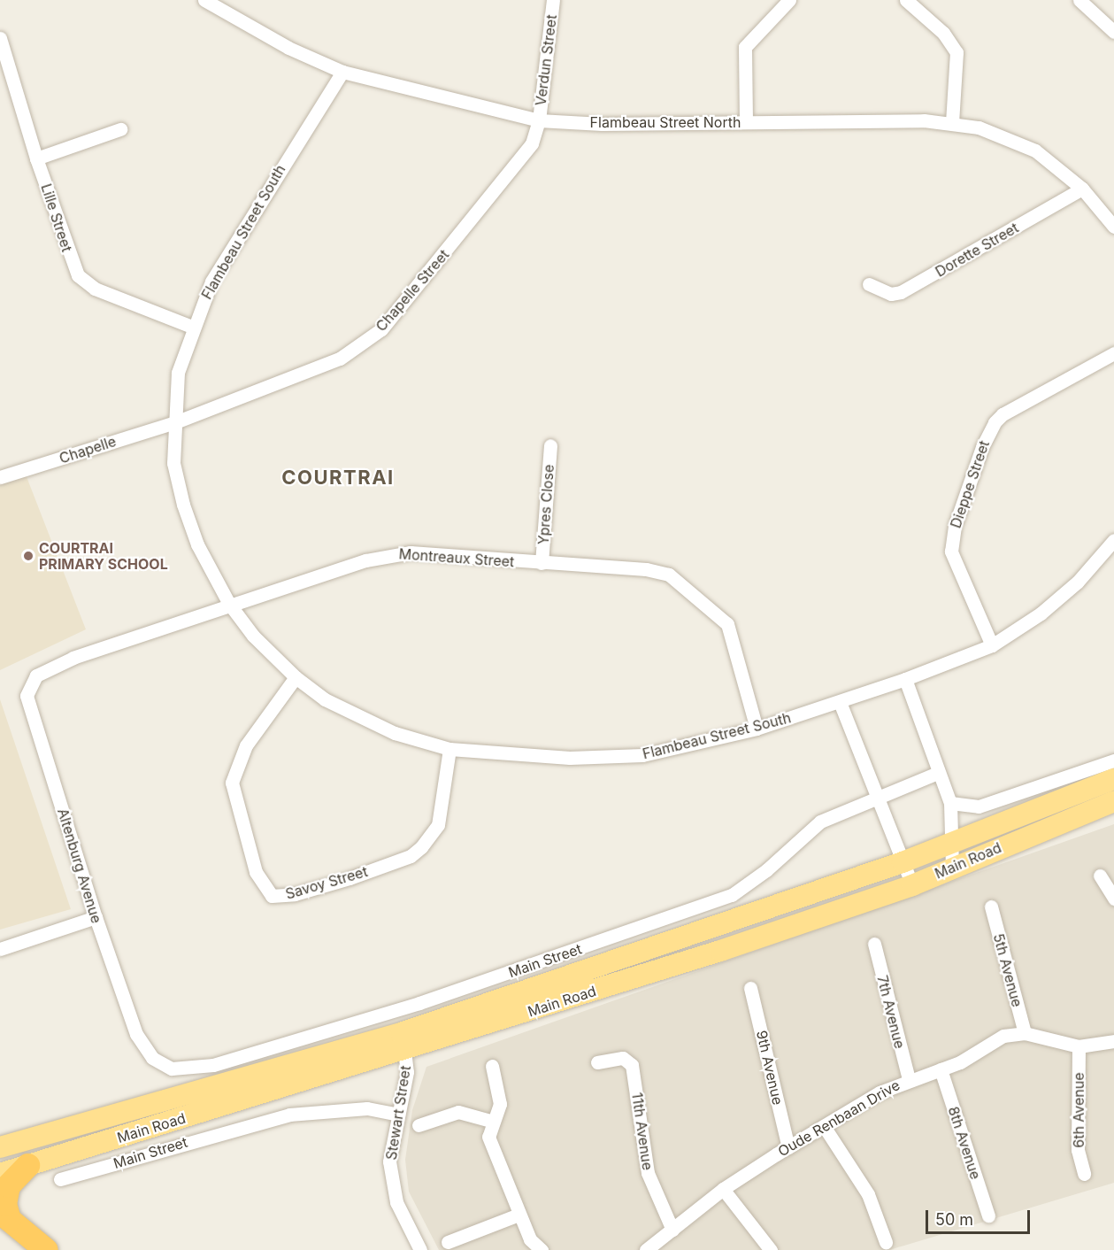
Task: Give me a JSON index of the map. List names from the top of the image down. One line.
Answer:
{"streets":{"main road":["Main Road"],"street":["Verdun Street","Flambeau Street North","Lille Street","Flambeau Street South","Dorette Street","Chapelle Street","Chapelle","Dieppe Street","Ypres Close","Montreaux Street","Altenburg Avenue","Savoy Street","Main Street","5th Avenue","7th Avenue","9th Avenue","6th Avenue","Stewart Street","Oude Renbaan Drive","11th Avenue","8th Avenue"]},"crossings":[["Verdun Street","Flambeau Street North"],["Verdun Street","Chapelle Street"],["Flambeau Street North","Flambeau Street South"],["Flambeau Street North","Dorette Street"],["Flambeau Street North","Chapelle Street"],["Lille Street","Flambeau Street South"],["Flambeau Street South","Chapelle Street"],["Flambeau Street South","Chapelle"],["Flambeau Street South","Montreaux Street"],["Flambeau Street South","Savoy Street"],["Chapelle Street","Chapelle"],["Ypres Close","Montreaux Street"],["Montreaux Street","Altenburg Avenue"],["Main Road","Stewart Street"],["Altenburg Avenue","Main Street"],["Main Street","Stewart Street"],["5th Avenue","Oude Renbaan Drive"],["7th Avenue","Oude Renbaan Drive"],["9th Avenue","Oude Renbaan Drive"],["6th Avenue","Oude Renbaan Drive"],["Oude Renbaan Drive","11th Avenue"],["Oude Renbaan Drive","8th Avenue"]],"districts":["COURTRAI"],"places":["COURTRAI PRIMARY SCHOOL"],"scale_bar":"50 m"}
